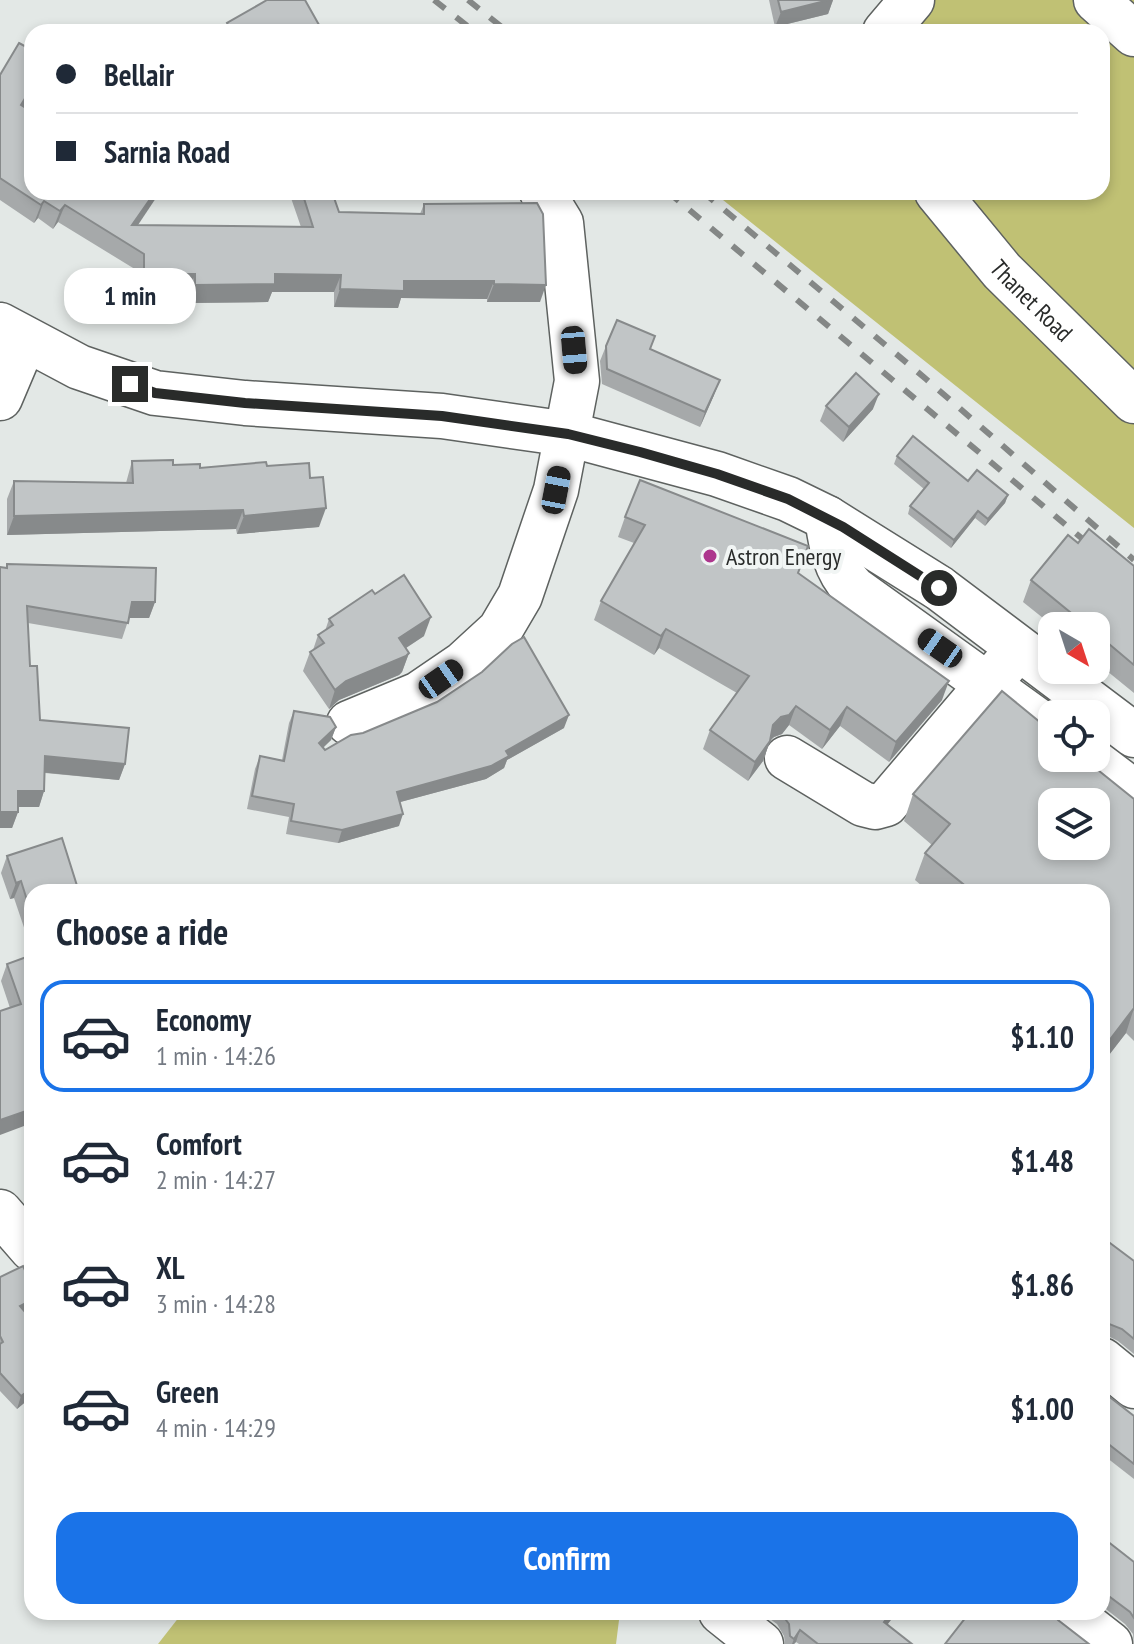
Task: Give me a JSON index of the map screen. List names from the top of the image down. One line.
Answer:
{"streets":{"main road":["Thanet Road"]},"places":["Astron Energy"],"north":"bottom right","page":{"banner":["Bellair","Sarnia Road"],"bubble":"1 min","heading":"Choose a ride","list":[{"name":"Economy","note":"1 min · 14:26","value":"$1.10"},{"name":"Comfort","note":"2 min · 14:27","value":"$1.48"},{"name":"XL","note":"3 min · 14:28","value":"$1.86"},{"name":"Green","note":"4 min · 14:29","value":"$1.00"}],"buttons":"Confirm"}}
